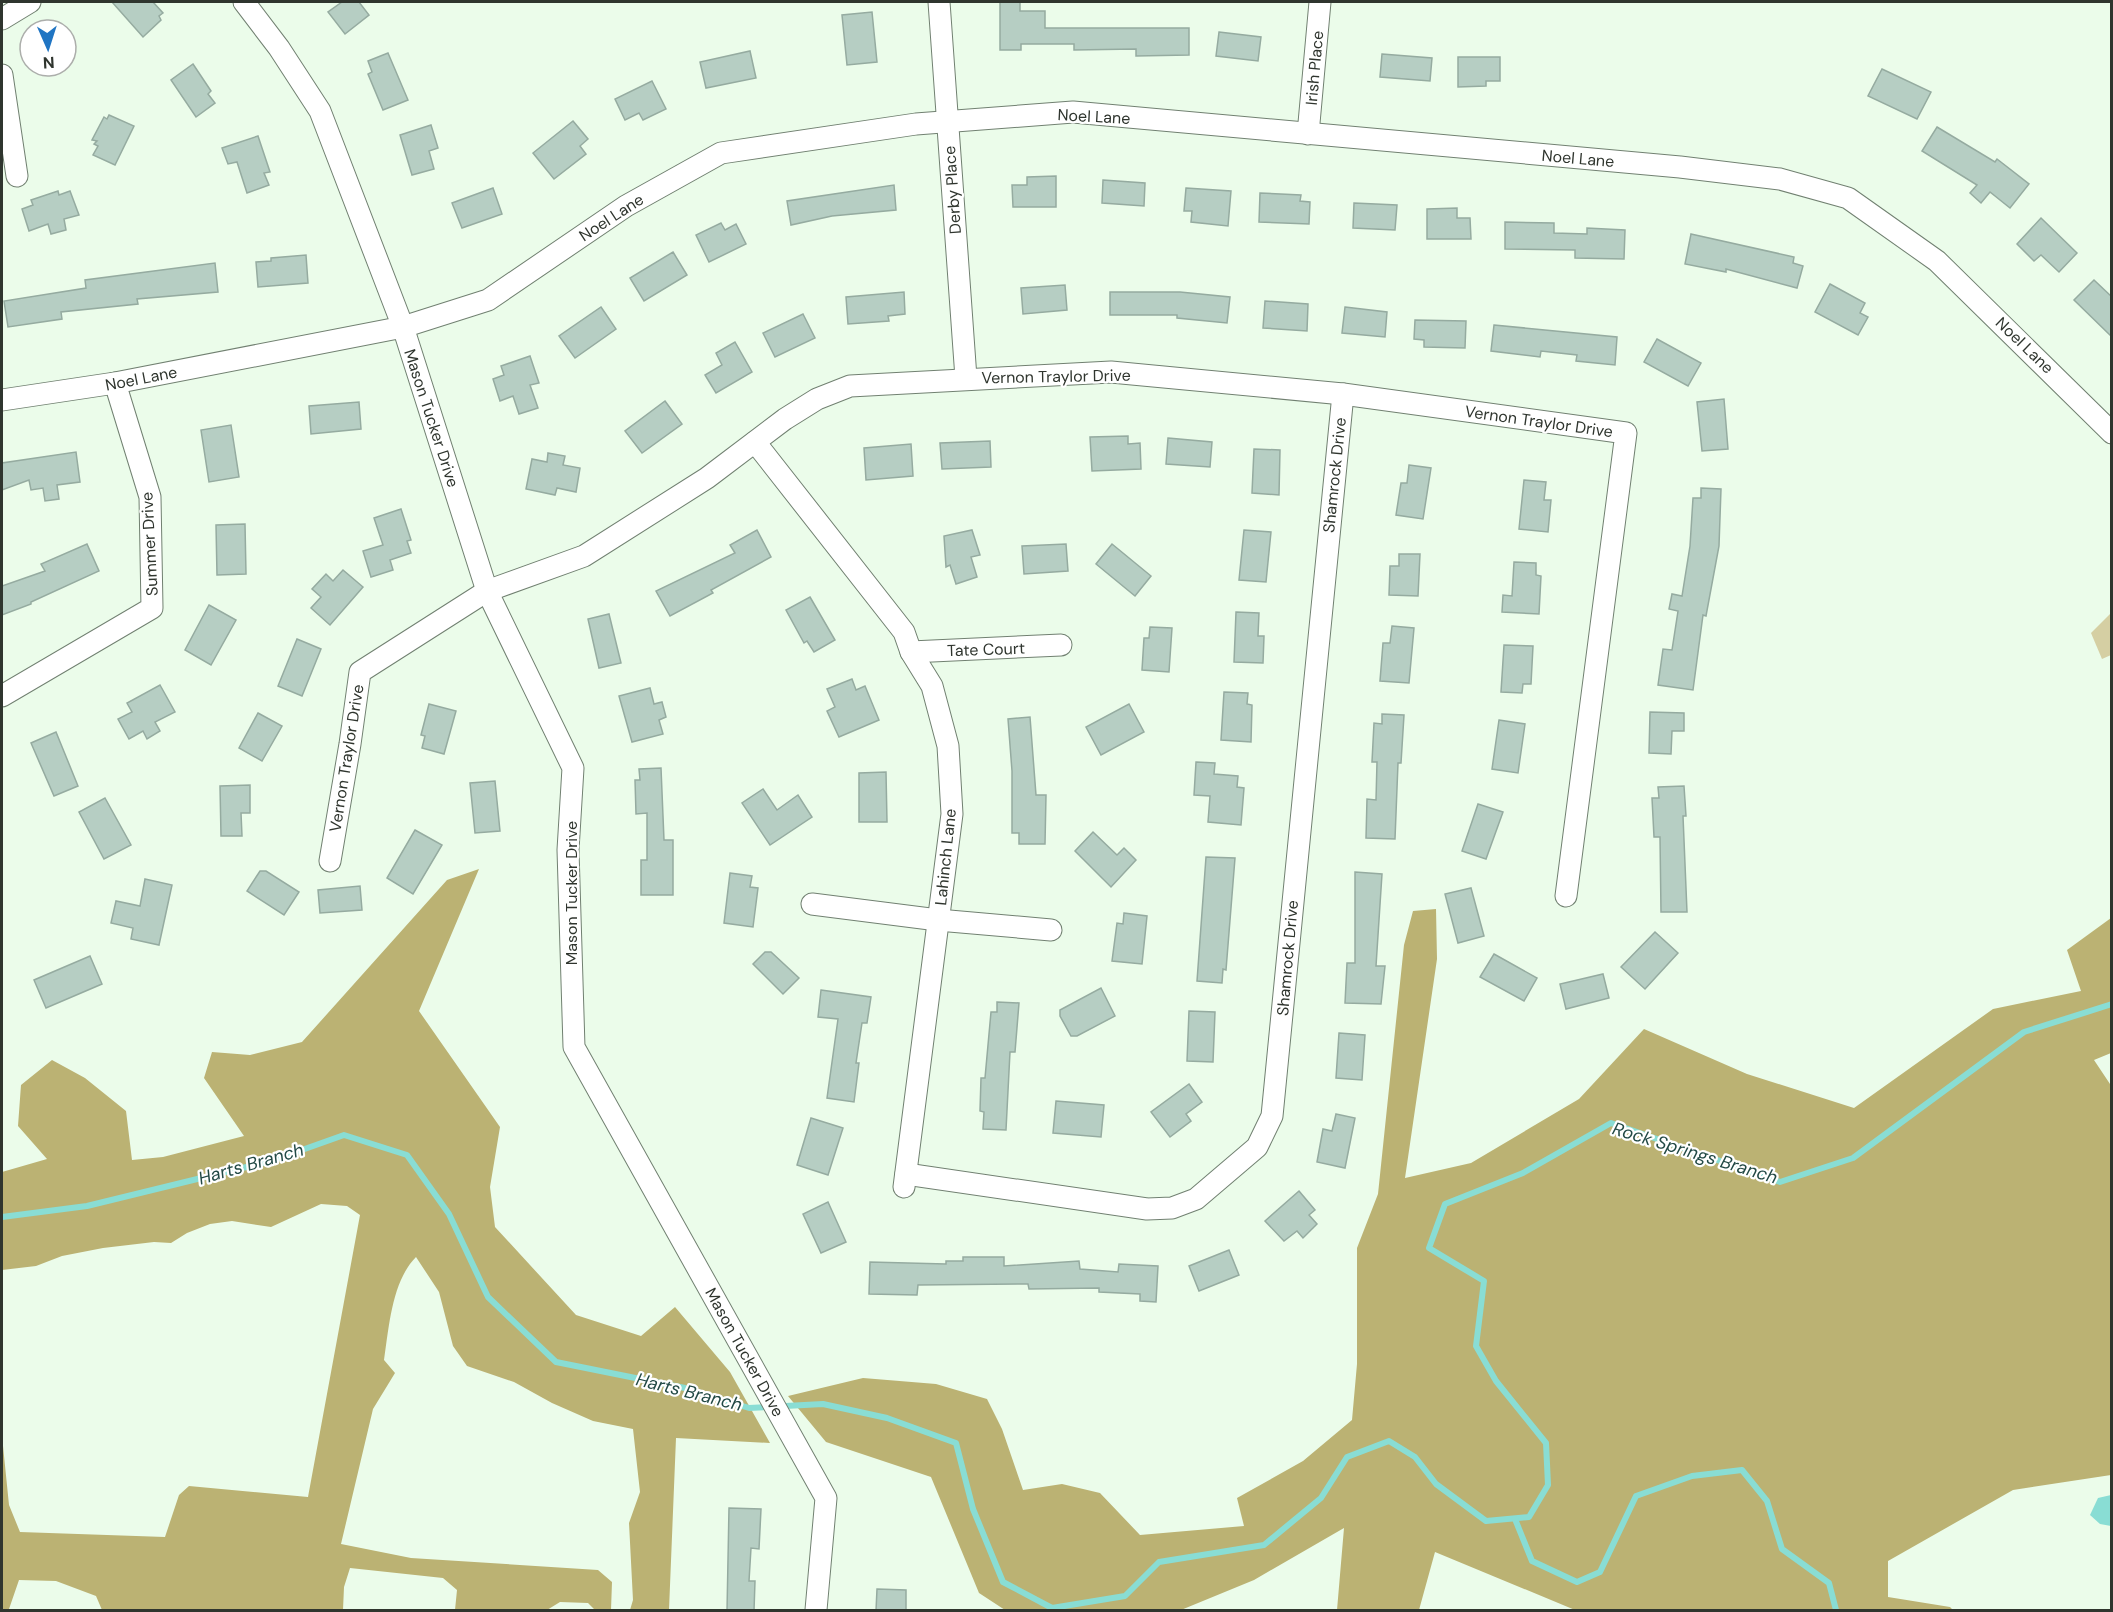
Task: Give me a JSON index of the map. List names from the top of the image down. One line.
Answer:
{"streets":{"street":["Irish Place","Noel Lane","Derby Place","Vernon Traylor Drive","Mason Tucker Drive","Shamrock Drive","Summer Drive","Tate Court","Lahinch Lane"]},"crossings":[["Irish Place","Noel Lane"],["Noel Lane","Derby Place"],["Noel Lane","Mason Tucker Drive"],["Noel Lane","Summer Drive"],["Derby Place","Vernon Traylor Drive"],["Vernon Traylor Drive","Mason Tucker Drive"],["Vernon Traylor Drive","Shamrock Drive"],["Vernon Traylor Drive","Lahinch Lane"],["Shamrock Drive","Lahinch Lane"],["Tate Court","Lahinch Lane"]],"water":["Rock Springs Branch","Harts Branch"],"north":"bottom"}
